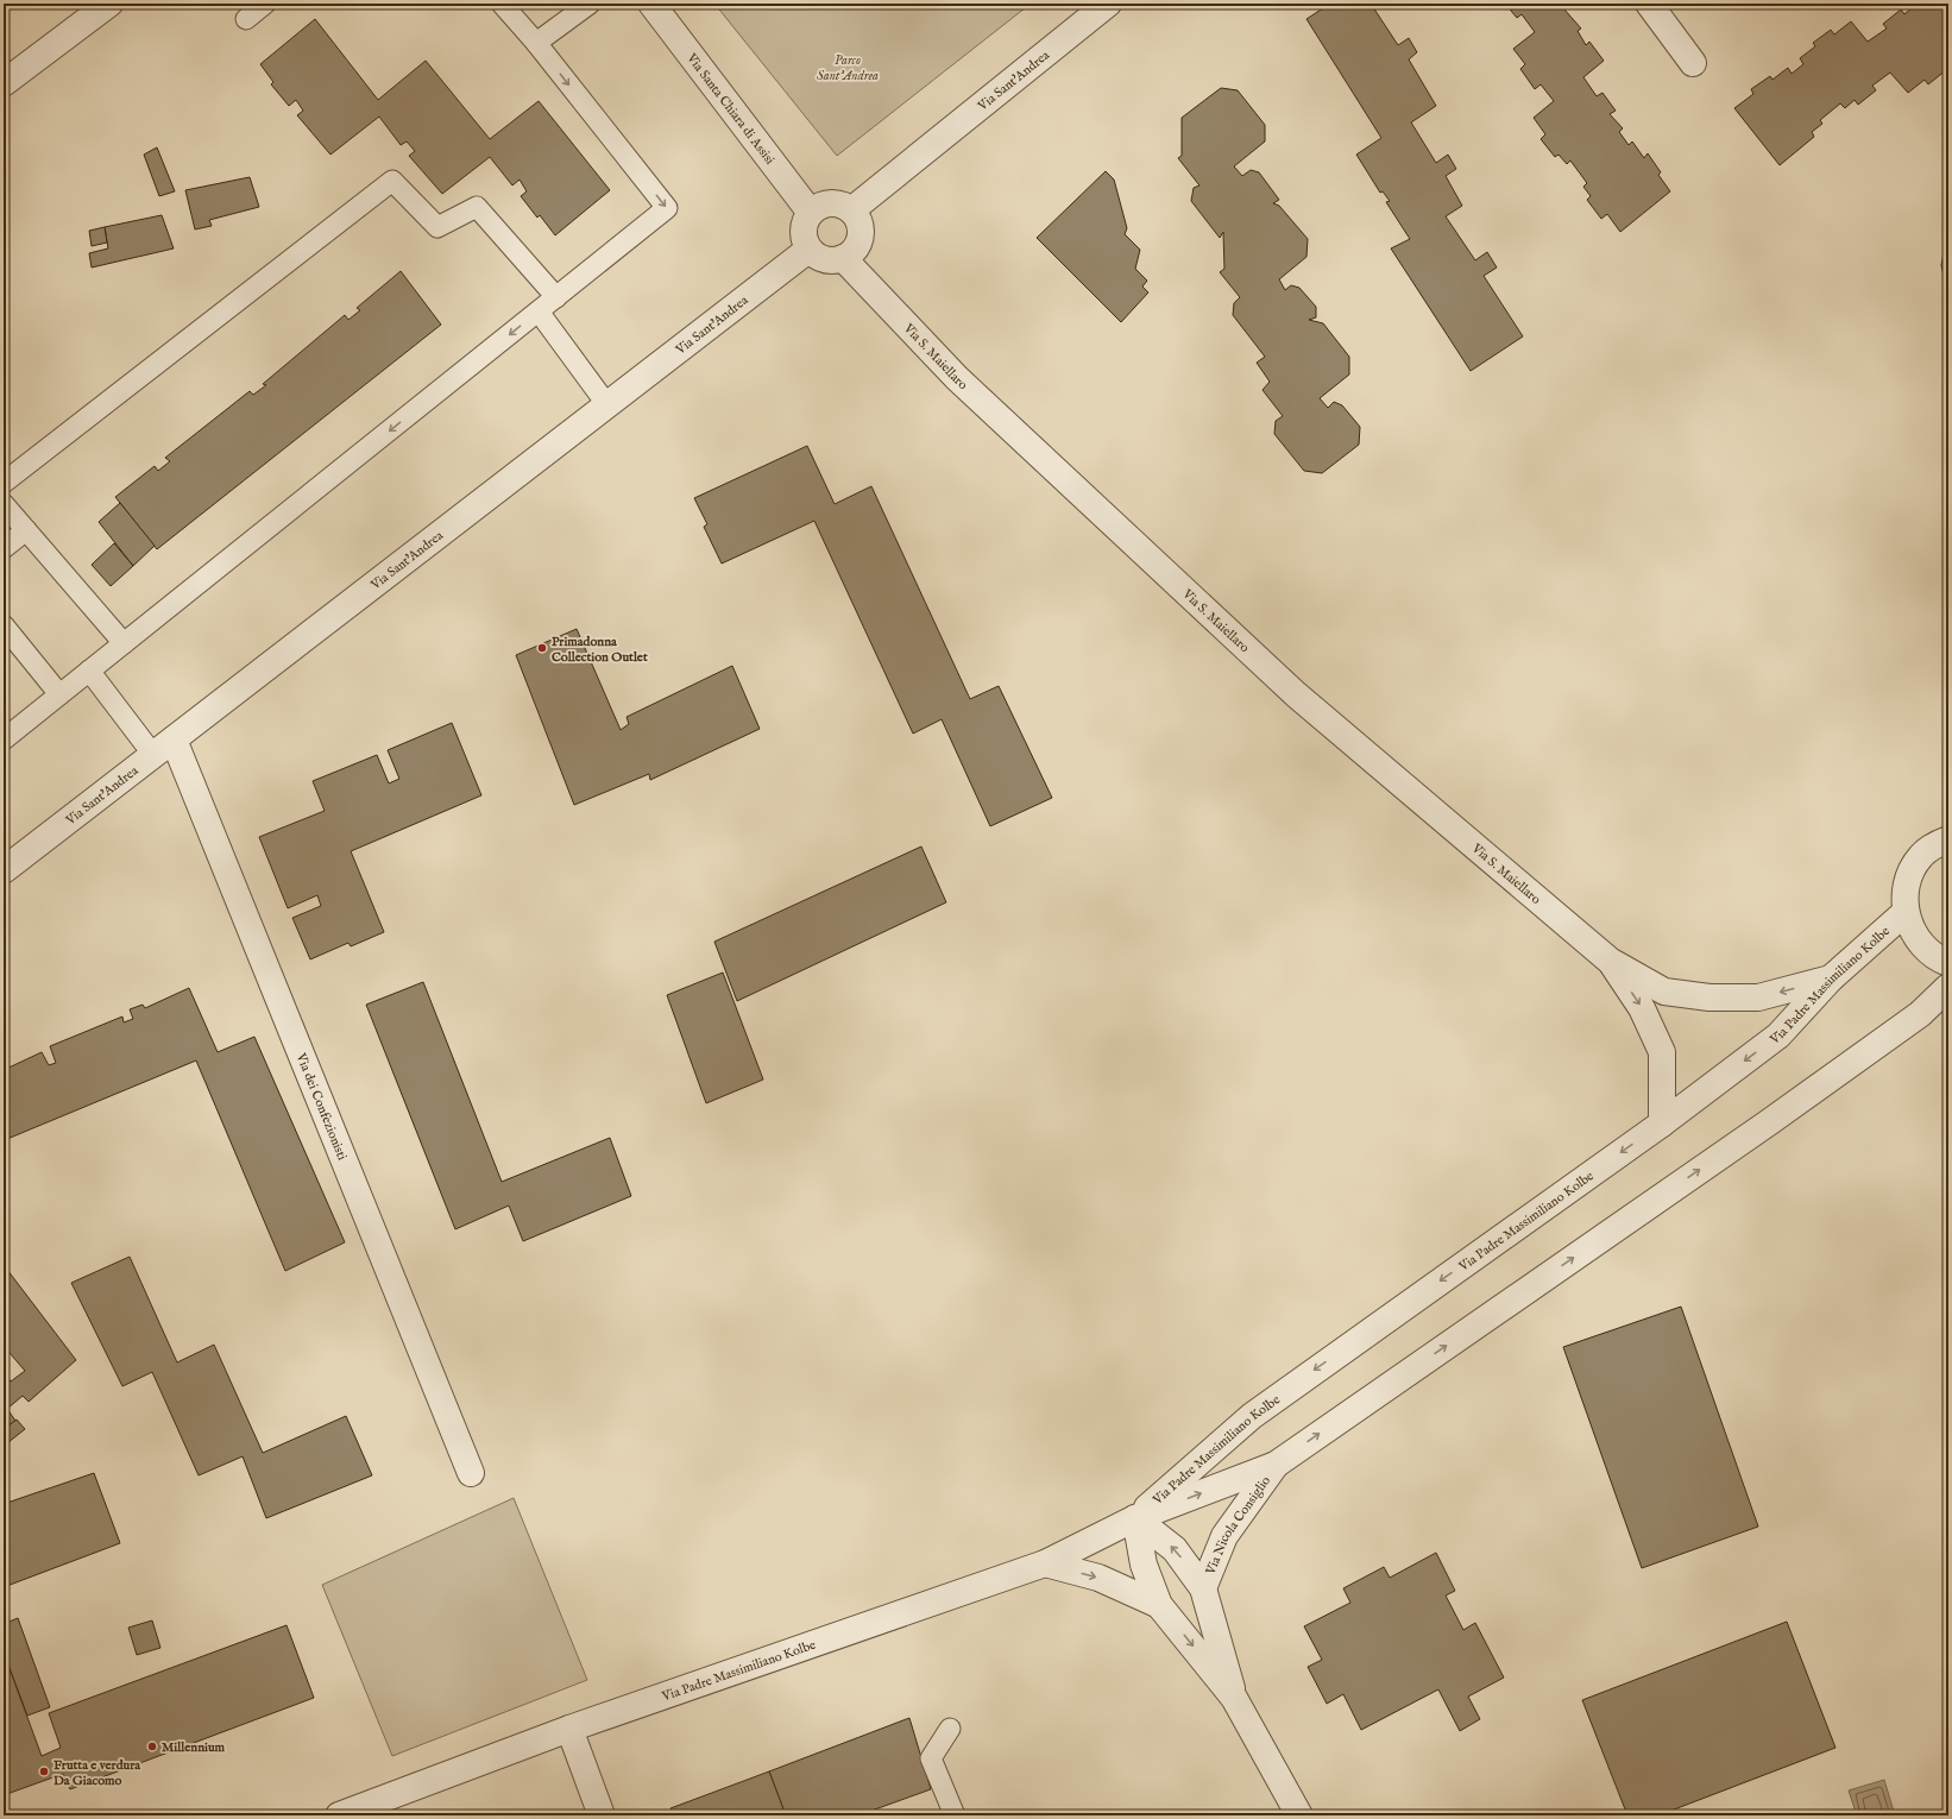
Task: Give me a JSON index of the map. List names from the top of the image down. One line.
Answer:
{"streets":{"street":["Via Sant'Andrea","Via Santa Chiara di Assisi","Via S. Maiellaro","Via Padre Massimiliano Kolbe","Via dei Confezionisti","Via Nicola Consiglio"]},"crossings":[["Via Sant'Andrea","Via Santa Chiara di Assisi"],["Via Sant'Andrea","Via S. Maiellaro"],["Via Sant'Andrea","Via dei Confezionisti"],["Via Santa Chiara di Assisi","Via S. Maiellaro"],["Via S. Maiellaro","Via Padre Massimiliano Kolbe"],["Via Padre Massimiliano Kolbe","Via Nicola Consiglio"]],"parks":["Parco Sant'Andrea"],"places":["Primadonna Collection Outlet","Millennium","Frutta e verdura Da Giacomo"]}
